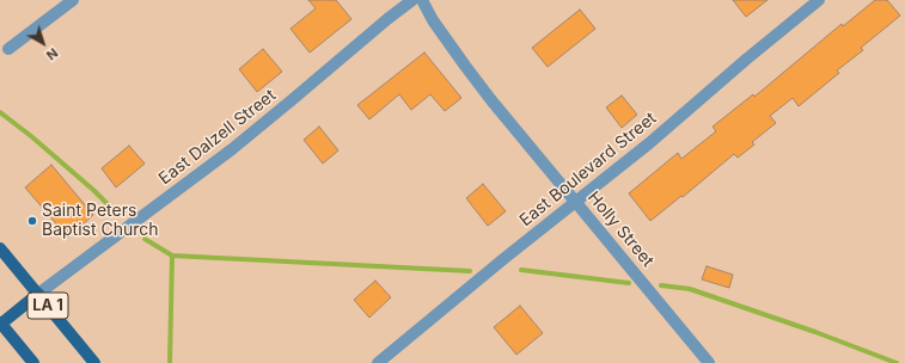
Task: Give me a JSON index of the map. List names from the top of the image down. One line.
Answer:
{"streets":{"main road":["LA 1"],"street":["East Dalzell Street","East Boulevard Street","Holly Street"]},"crossings":[["East Dalzell Street","LA 1"],["East Boulevard Street","Holly Street"]],"places":["Saint Peters Baptist Church"],"north":"bottom right"}
